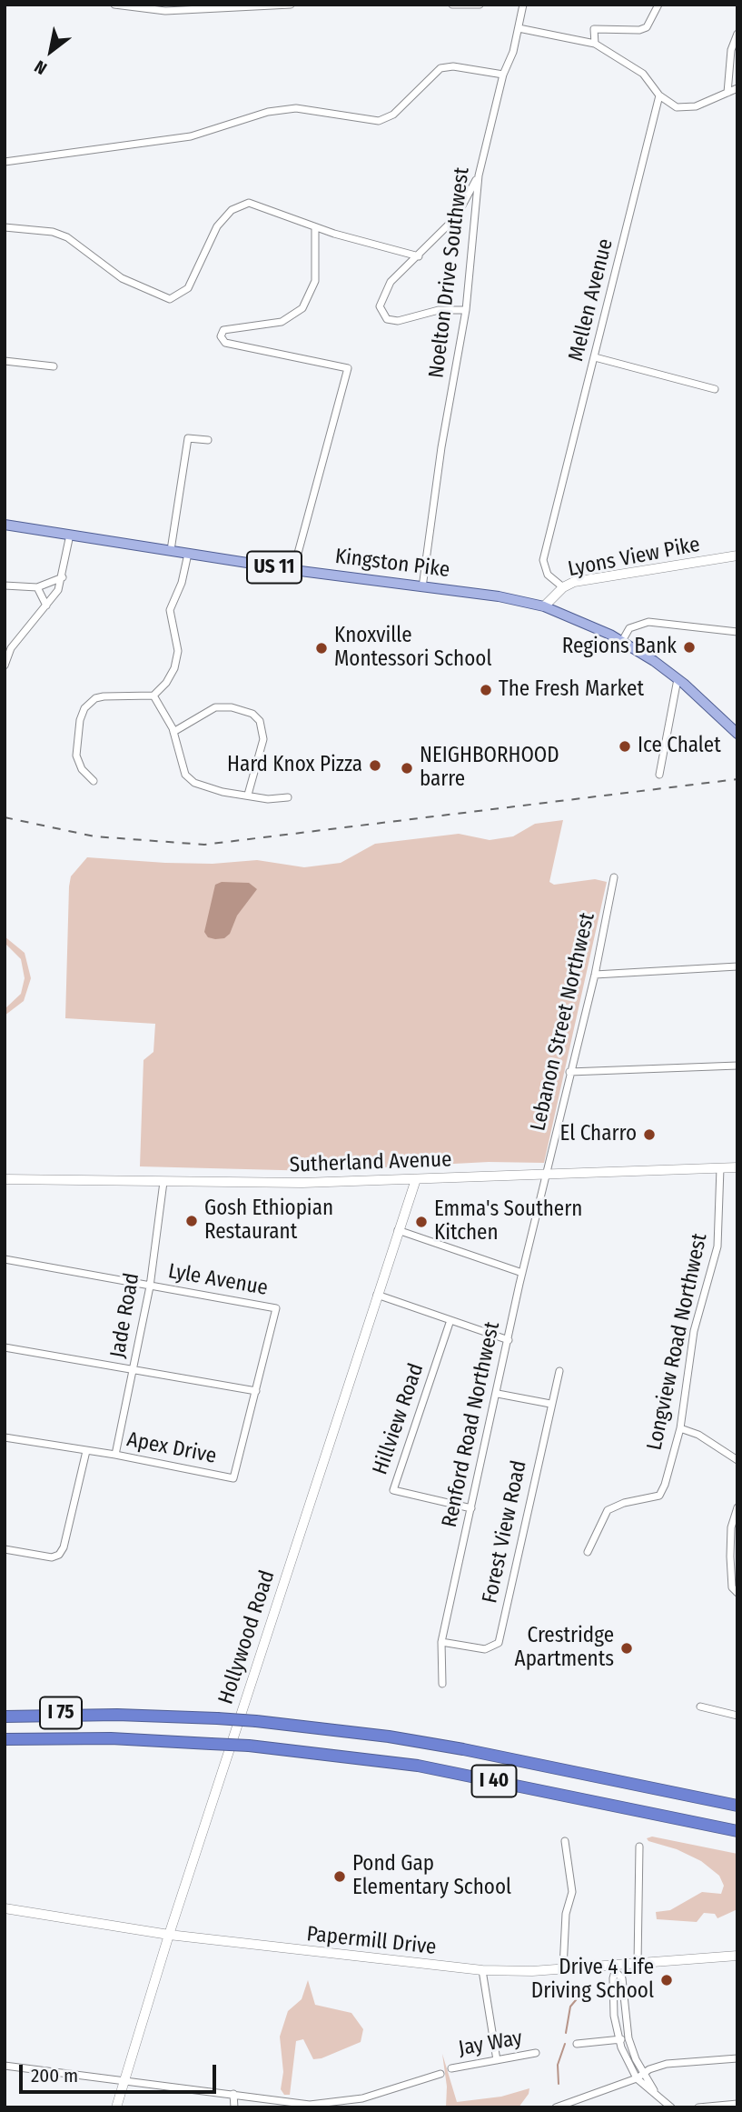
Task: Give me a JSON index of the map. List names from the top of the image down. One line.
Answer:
{"streets":{"highway":["I 75","I 40"],"main road":["Kingston Pike","US 11"],"street":["Noelton Drive Southwest","Mellen Avenue","Lyons View Pike","Lebanon Street Northwest","Sutherland Avenue","Lyle Avenue","Jade Road","Longview Road Northwest","Hillview Road","Renford Road Northwest","Apex Drive","Forest View Road","Hollywood Road","Papermill Drive","Jay Way"]},"crossings":[["Noelton Drive Southwest","Kingston Pike"],["Mellen Avenue","Lyons View Pike"],["Lyons View Pike","Kingston Pike"],["Lebanon Street Northwest","Sutherland Avenue"],["Lebanon Street Northwest","Renford Road Northwest"],["Sutherland Avenue","Jade Road"],["Sutherland Avenue","Longview Road Northwest"],["Sutherland Avenue","Renford Road Northwest"],["Sutherland Avenue","Hollywood Road"],["Lyle Avenue","Jade Road"],["Lyle Avenue","Apex Drive"],["Jade Road","Apex Drive"],["Hillview Road","Renford Road Northwest"],["Renford Road Northwest","Forest View Road"],["Hollywood Road","Papermill Drive"],["I 75","I 40"]],"places":["Regions Bank","Knoxville Montessori School","The Fresh Market","Ice Chalet","Hard Knox Pizza","NEIGHBORHOOD barre","El Charro","Gosh Ethiopian Restaurant","Emma's Southern Kitchen","Crestridge Apartments","Pond Gap Elementary School","Drive 4 Life Driving School"],"scale_bar":"200 m","north":"bottom left"}
